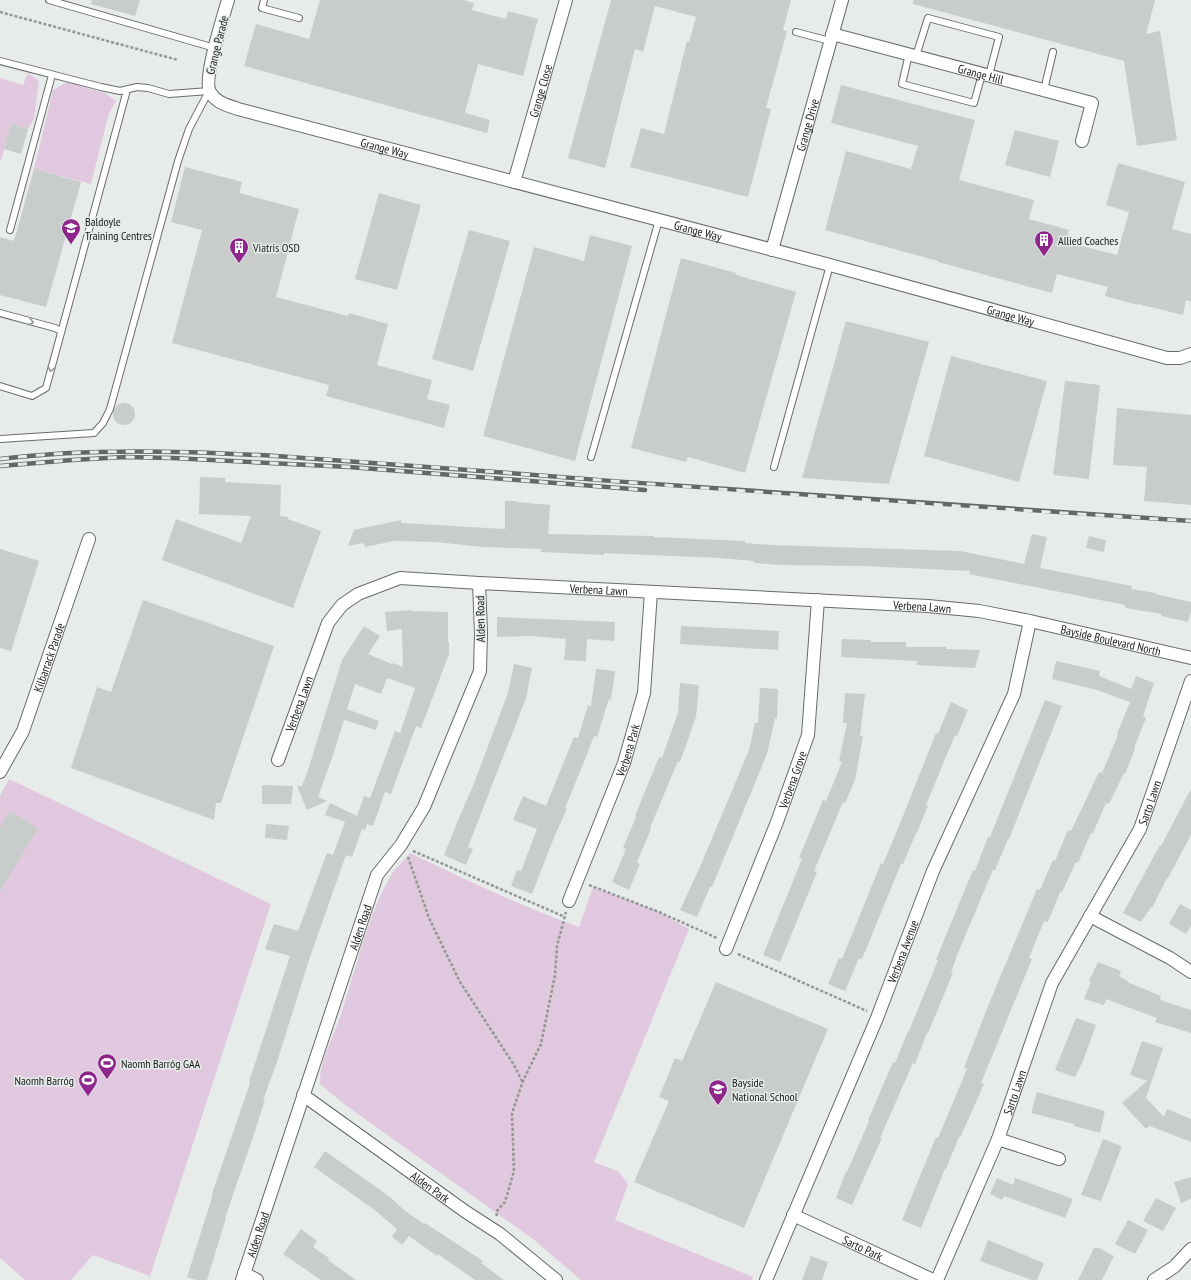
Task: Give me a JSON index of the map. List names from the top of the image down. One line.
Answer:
{"streets":{"street":["Grange Parade","Grange Hill","Grange Close","Grange Drive","Grange Way","Verbena Lawn","Alden Road","Bayside Boulevard North","Kilbarrack Parade","Verbena Park","Verbena Grove","Sarto Lawn","Verbena Avenue","Alden Park","Sarto Park"]},"crossings":[["Grange Parade","Grange Way"],["Grange Hill","Grange Drive"],["Grange Close","Grange Way"],["Grange Drive","Grange Way"],["Verbena Lawn","Alden Road"],["Verbena Lawn","Bayside Boulevard North"],["Verbena Lawn","Verbena Park"],["Verbena Lawn","Verbena Grove"],["Verbena Lawn","Verbena Avenue"],["Alden Road","Alden Park"],["Bayside Boulevard North","Verbena Avenue"],["Verbena Avenue","Sarto Park"]],"places":{"school or university":["Baldoyle Training Centres","Bayside National School"],"building":["Allied Coaches","Viatris OSD"],"sports":["Naomh Barróg GAA","Naomh Barróg"]}}
